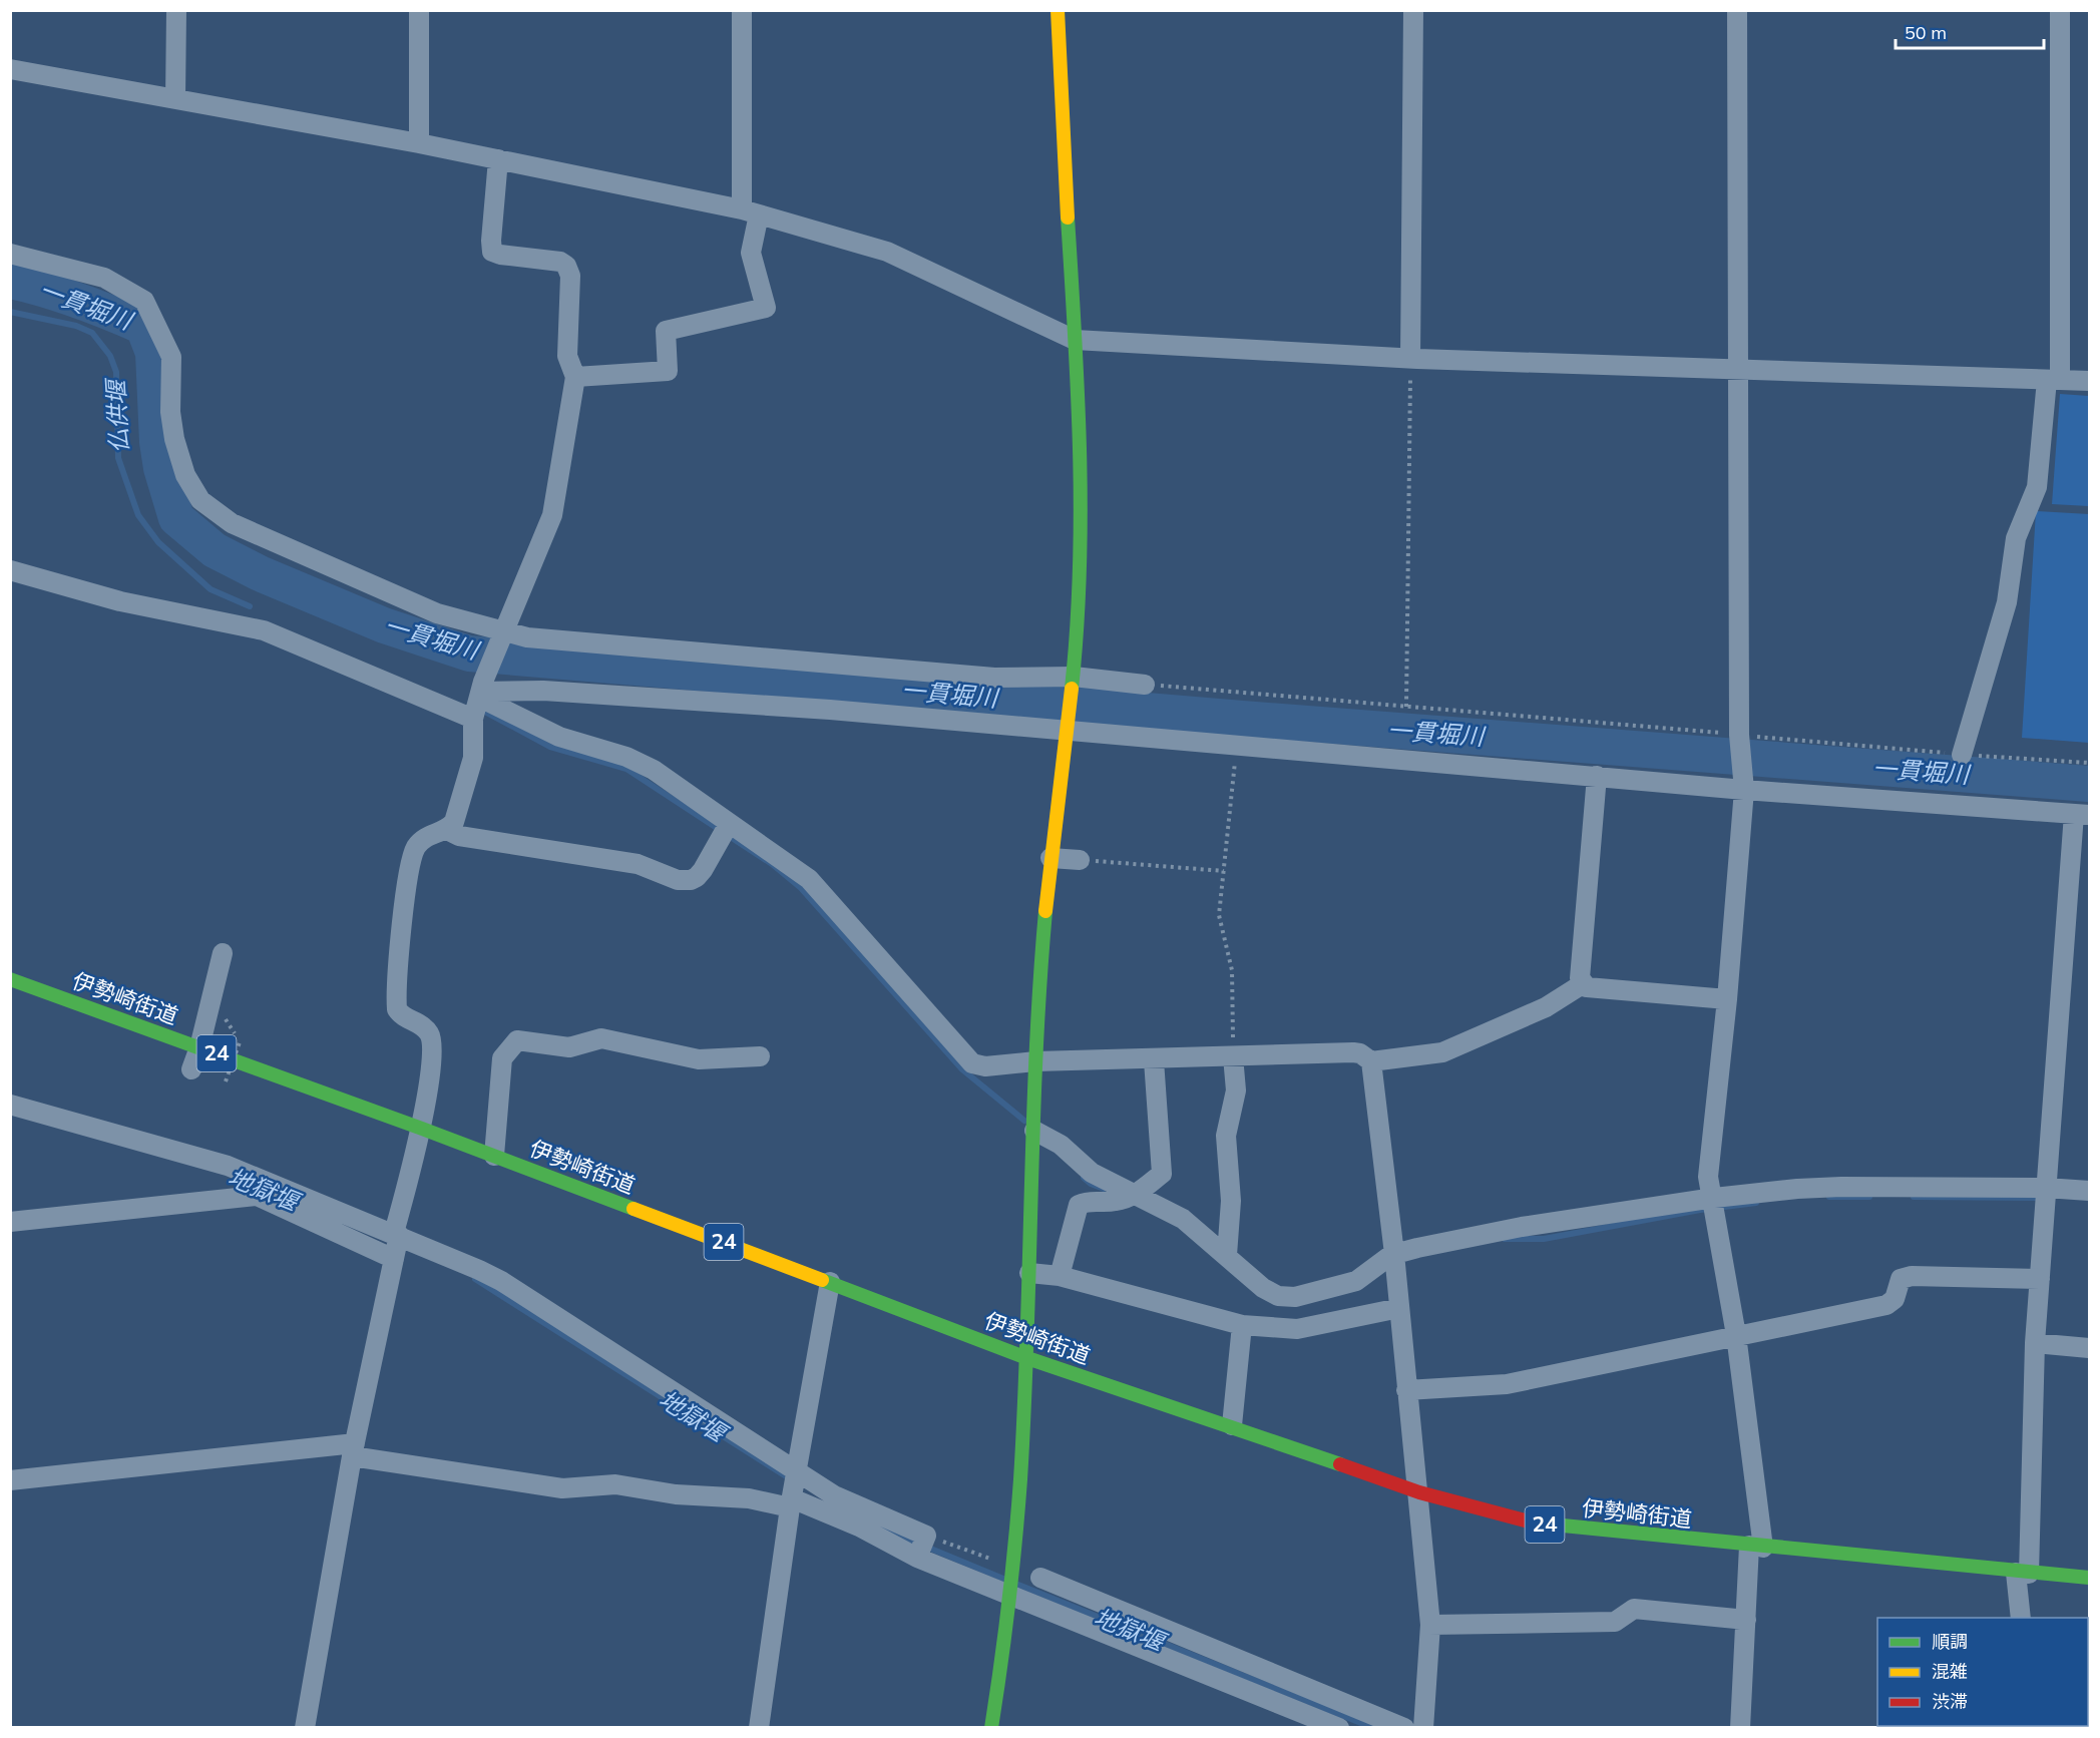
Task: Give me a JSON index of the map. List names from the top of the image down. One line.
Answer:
{"streets":{"main road":["伊勢崎街道","24"]},"water":["一貫堀川","仏供堰","地獄堰"],"legend":["順調","混雑","渋滞"],"scale_bar":"50 m"}
